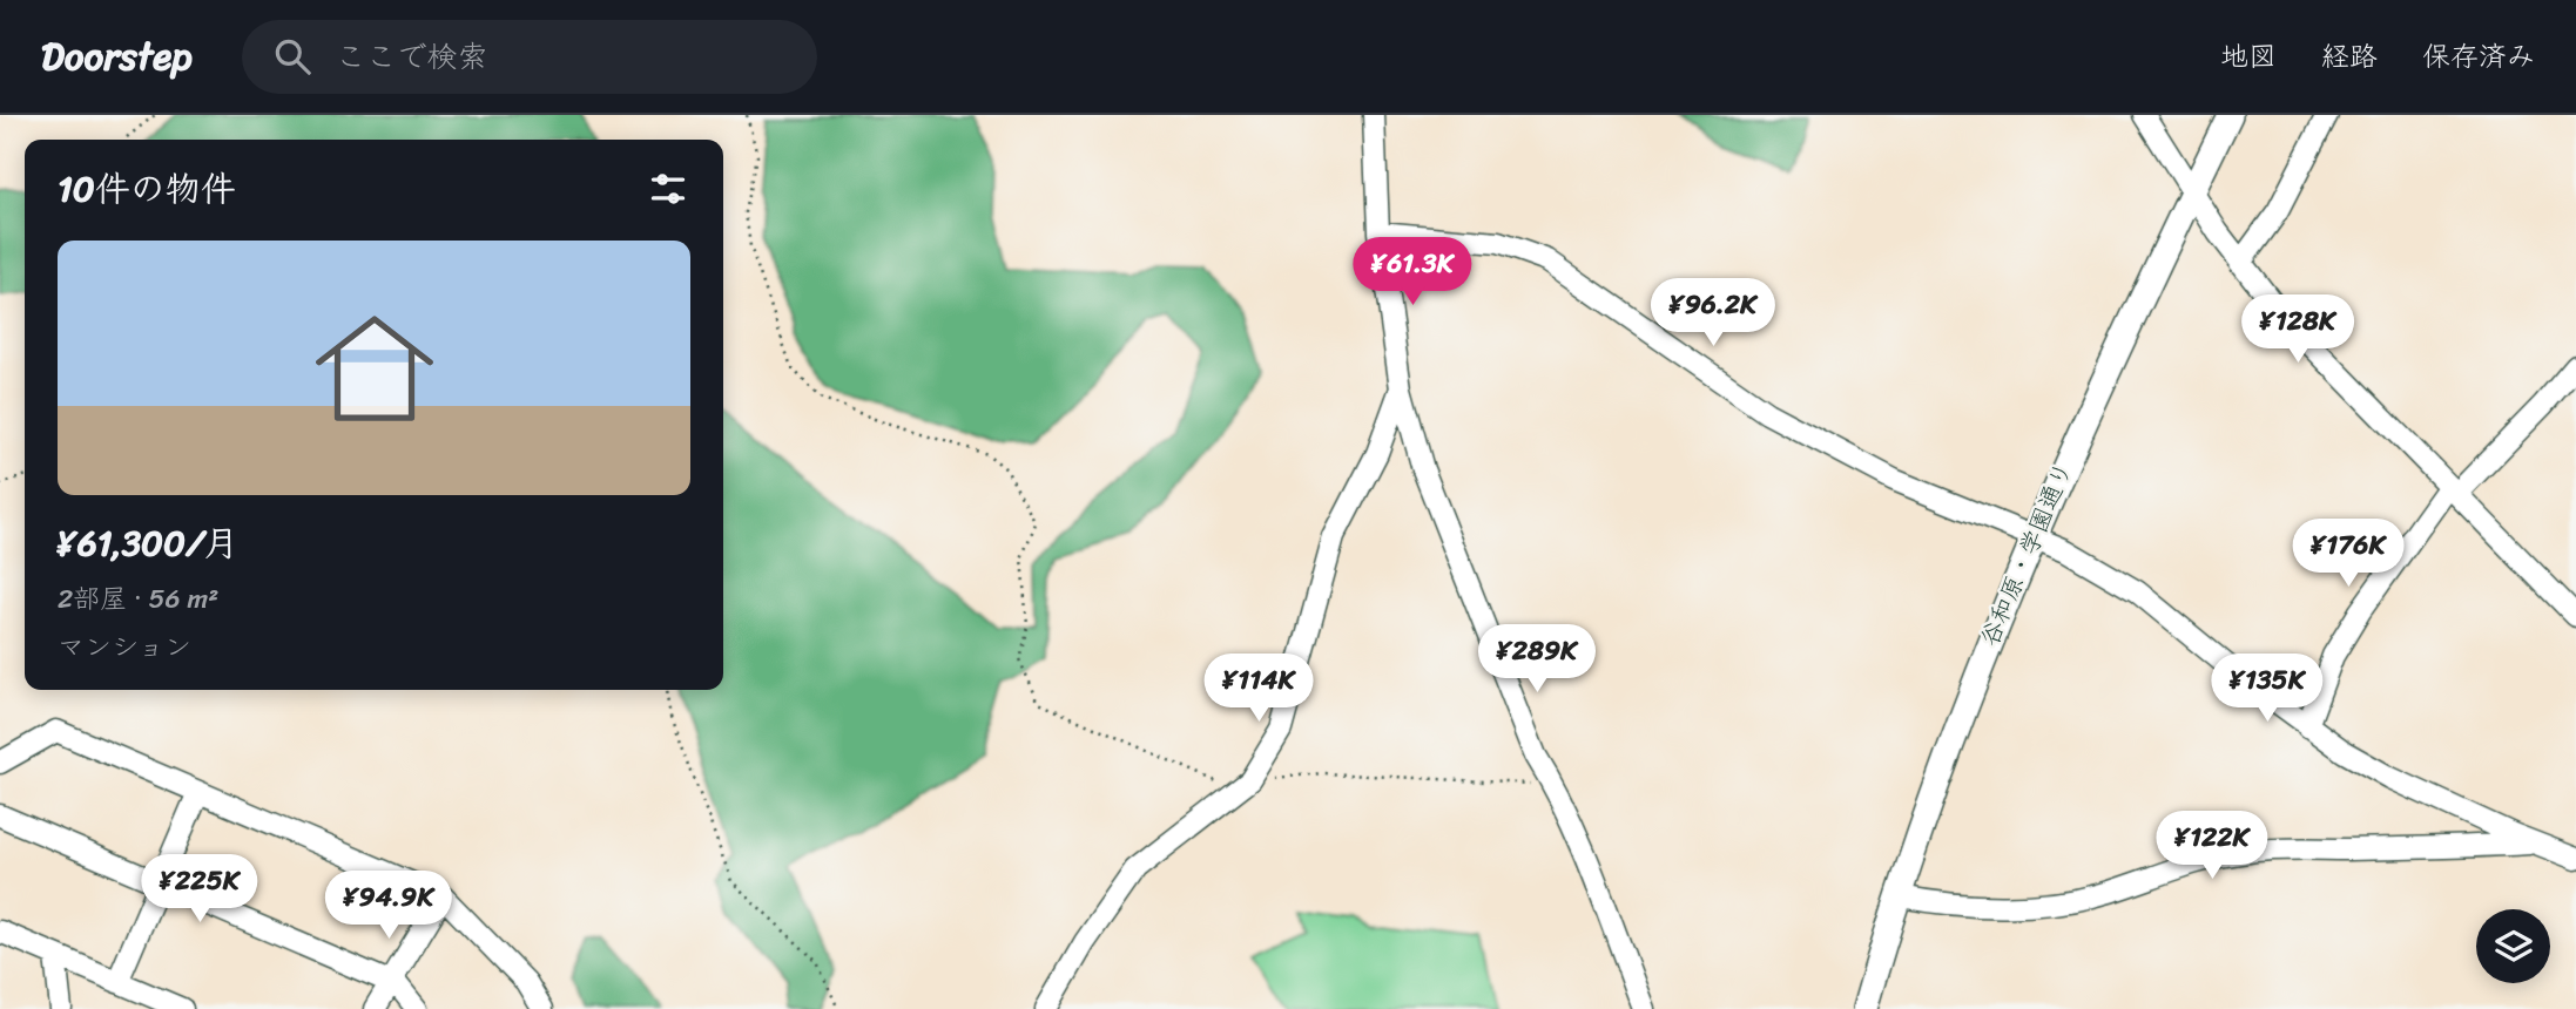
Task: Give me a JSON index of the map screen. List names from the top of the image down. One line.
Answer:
{"streets":{"main road":["谷和原・学園通り"]},"page":{"header":"Doorstep","search":"ここで検索","nav":["地図","経路","保存済み"],"heading":"10件の物件","price":["¥61.3K","¥96.2K","¥128K","¥176K","¥289K","¥114K","¥135K","¥122K","¥225K","¥94.9K"],"list":[{"name":"¥61,300/月","note":"2部屋 · 56 m² · マンション"}]}}
